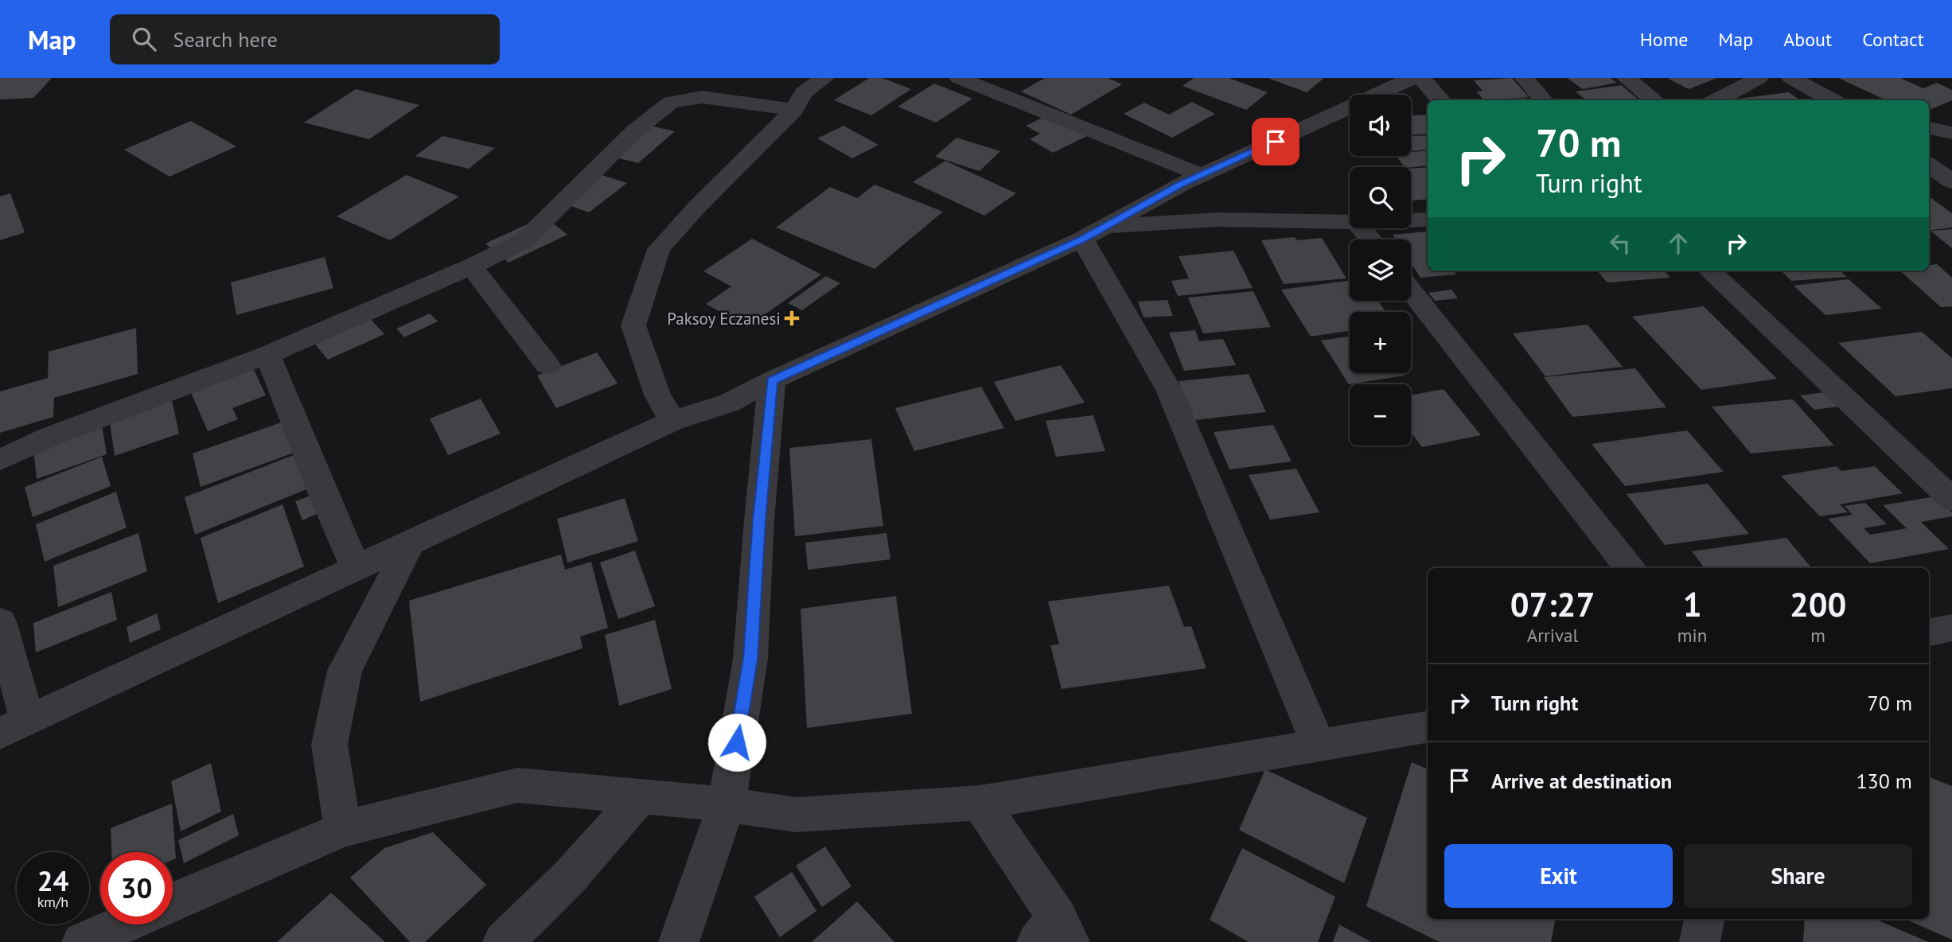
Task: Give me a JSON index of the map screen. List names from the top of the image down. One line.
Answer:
{"places":{"health":["Paksoy Eczanesi"]},"page":{"header":"Map","search":"Search here","nav":["Home","Map","About","Contact"],"map_buttons":["+","−"],"turn":["70 m","Turn right"],"eta":["07:27","Arrival","1","min","200","m"],"list":[{"name":"Turn right","value":"70 m"},{"name":"Arrive at destination","value":"130 m"}],"buttons":["Exit","Share"],"speed":"24 km/h","limit":"30"}}
